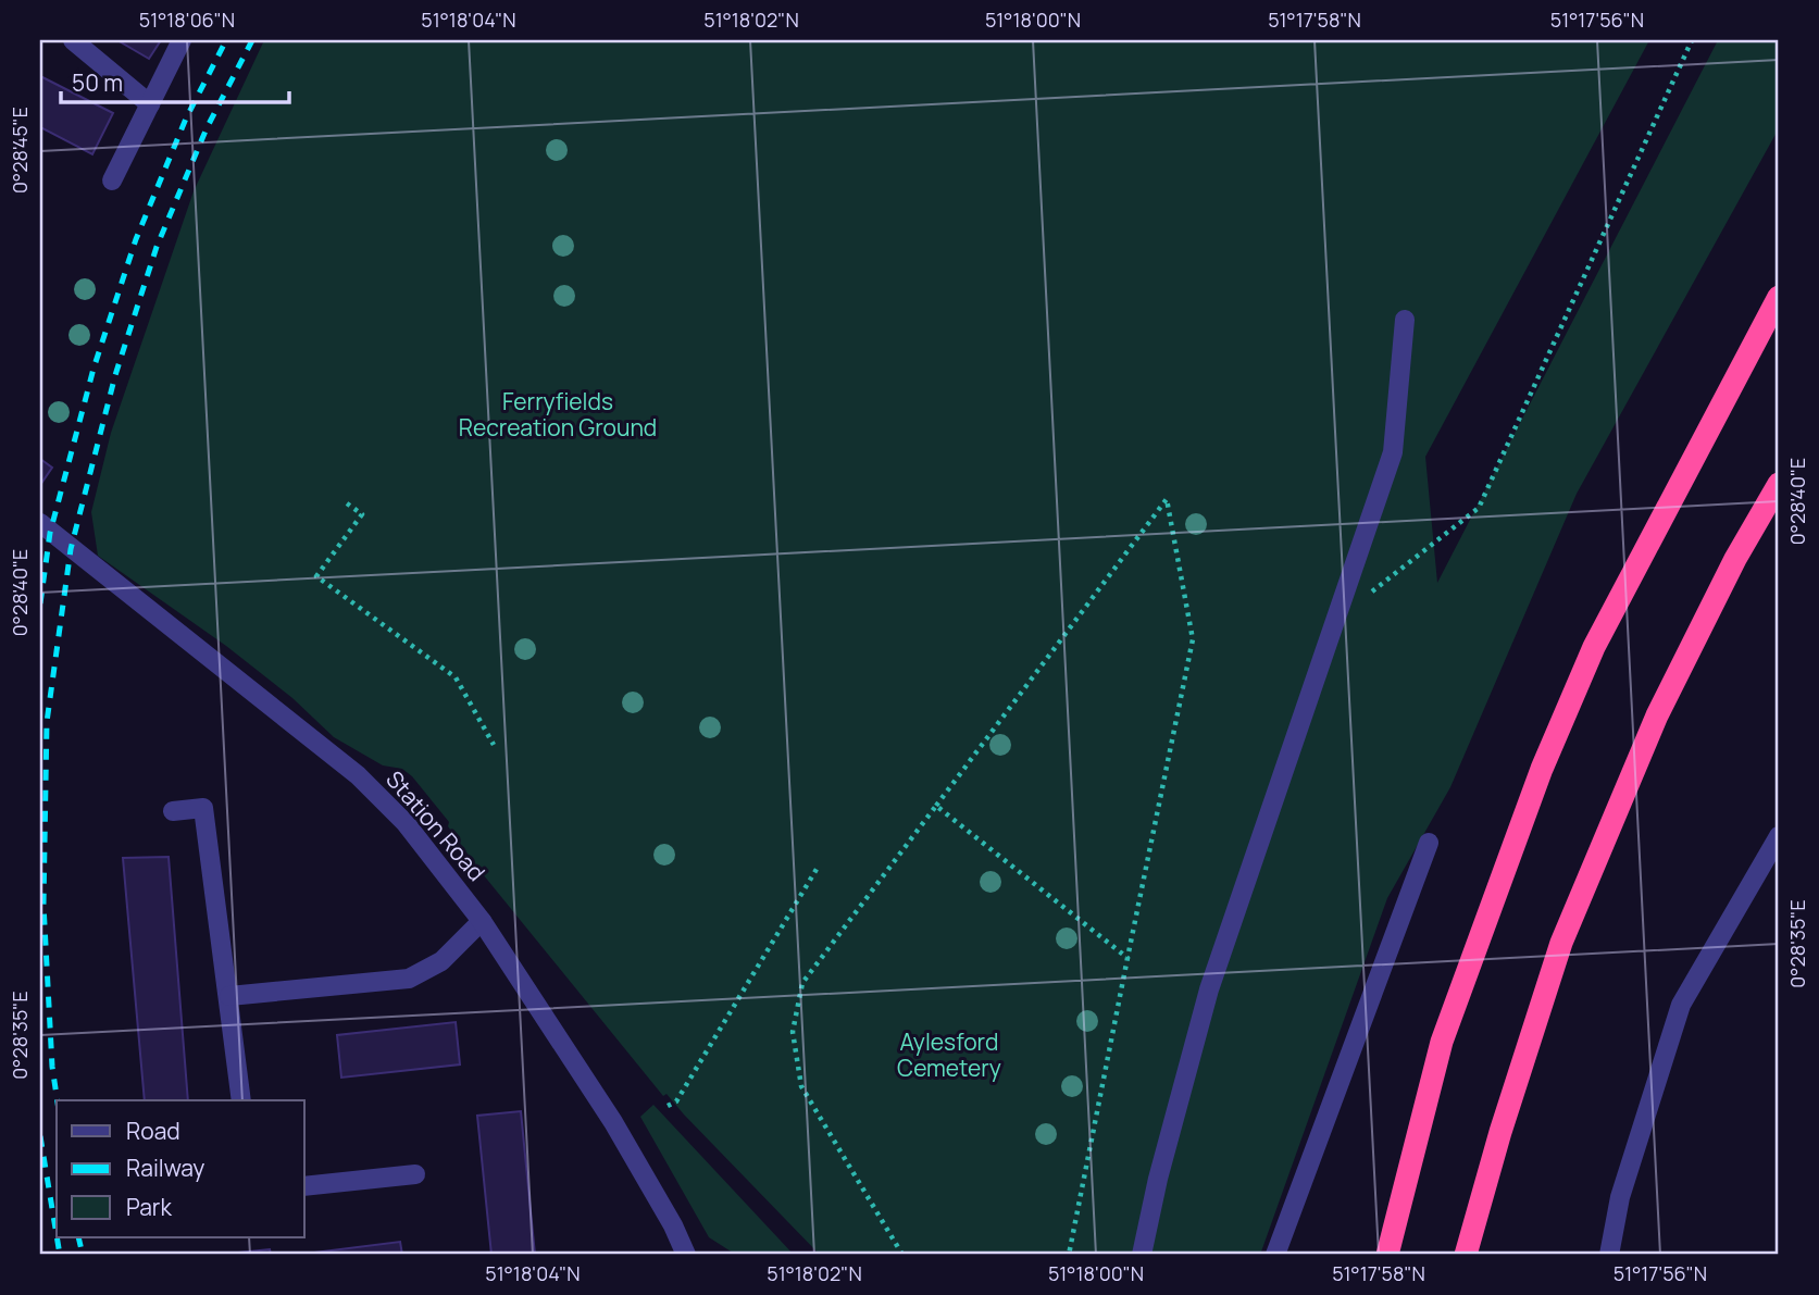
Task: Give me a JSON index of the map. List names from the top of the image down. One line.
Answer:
{"streets":{"street":["Station Road"]},"parks":["Ferryfields Recreation Ground","Aylesford Cemetery"],"legend":["Road","Railway","Park"],"scale_bar":"50 m","coordinates":["51°18'06\"N","51°18'04\"N","51°18'02\"N","51°18'00\"N","51°17'58\"N","51°17'56\"N","0°28'45\"E","0°28'40\"E","0°28'35\"E"]}
